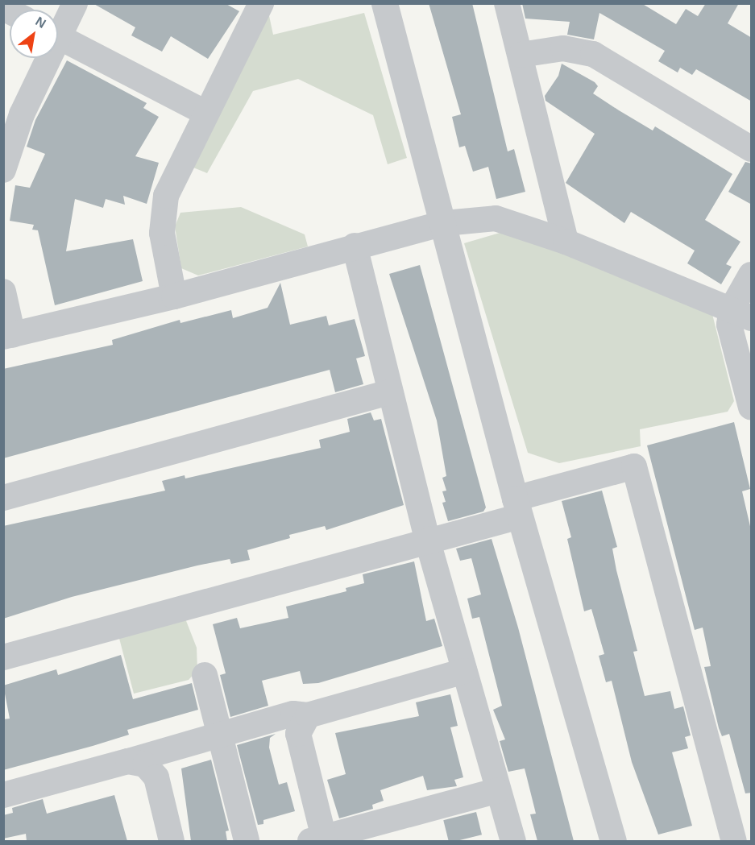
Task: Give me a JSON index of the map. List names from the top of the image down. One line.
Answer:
{"north":"top right"}
